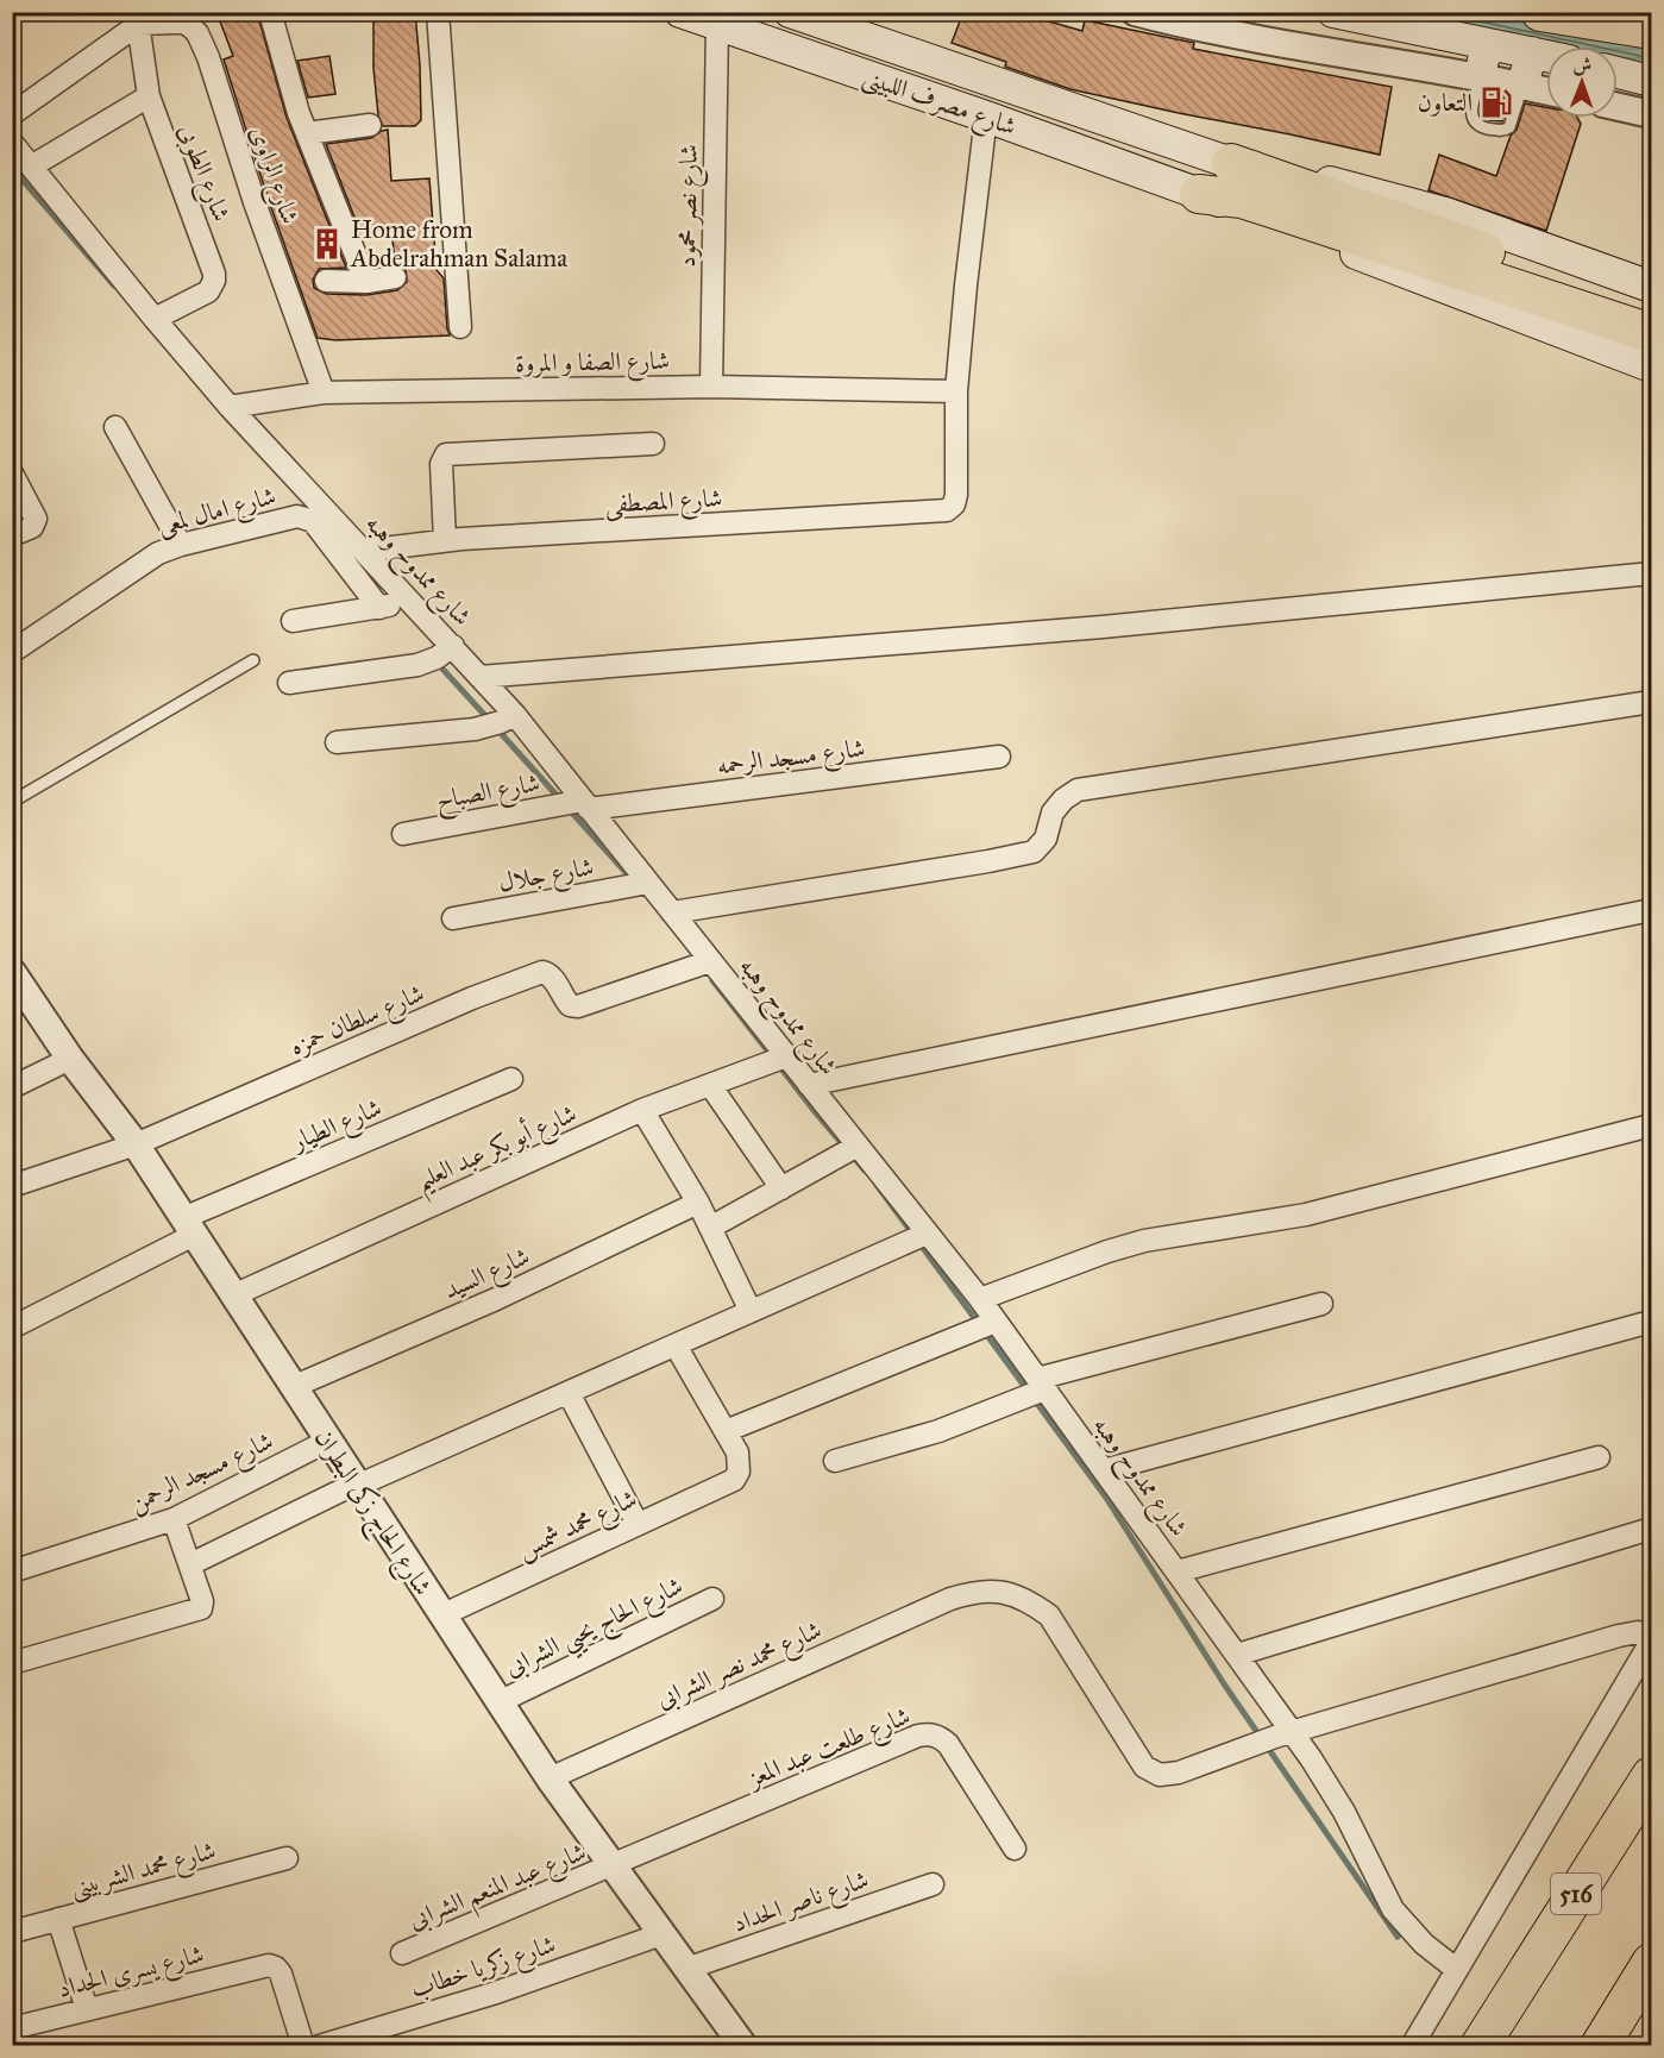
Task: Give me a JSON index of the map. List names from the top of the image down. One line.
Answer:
{"streets":{"highway":["516"],"main road":["شارع مصرف اللبينى"],"street":["شارع الطوبى","شارع الراوى","شارع نصر محمود","شارع الصفا و المروة","شارع المصطفى","شارع امال لمعى","شارع ممدوح وهبه","شارع مسجد الرحمه","شارع الصباح","شارع جلال","شارع سلطان حمزه","شارع الطيار","شارع أبو بكر عبد العليم","شارع السيد","شارع مسجد الرحمن","شارع الحاج زكى البطران","شارع محمد شمس","شارع الحاج يحيي الشرابى","شارع محمد نصر الشرابى","شارع طلعت عبد المعز","شارع محمد الشربينى","شارع عبد المنعم الشرابى","شارع ناصر الحداد","شارع زكريا خطاب","شارع يسرى الحداد"]},"crossings":[["شارع مصرف اللبينى","شارع نصر محمود"],["شارع الطوبى","شارع الراوى"],["شارع الطوبى","شارع ممدوح وهبه"],["شارع الراوى","شارع الصفا و المروة"],["شارع نصر محمود","شارع الصفا و المروة"],["شارع الصفا و المروة","شارع المصطفى"],["شارع الصفا و المروة","شارع ممدوح وهبه"],["شارع المصطفى","شارع ممدوح وهبه"],["شارع ممدوح وهبه","شارع مسجد الرحمه"],["شارع ممدوح وهبه","شارع الصباح"],["شارع ممدوح وهبه","شارع جلال"],["شارع ممدوح وهبه","شارع سلطان حمزه"],["شارع ممدوح وهبه","شارع أبو بكر عبد العليم"],["شارع ممدوح وهبه","شارع محمد نصر الشرابى"],["شارع مسجد الرحمه","شارع الصباح"],["شارع سلطان حمزه","شارع الحاج زكى البطران"],["شارع الطيار","شارع الحاج زكى البطران"],["شارع أبو بكر عبد العليم","شارع الحاج زكى البطران"],["شارع السيد","شارع الحاج زكى البطران"],["شارع مسجد الرحمن","شارع الحاج زكى البطران"],["شارع الحاج زكى البطران","شارع محمد شمس"],["شارع الحاج زكى البطران","شارع الحاج يحيي الشرابى"],["شارع الحاج زكى البطران","شارع محمد نصر الشرابى"],["شارع الحاج زكى البطران","شارع طلعت عبد المعز"],["شارع الحاج زكى البطران","شارع عبد المنعم الشرابى"],["شارع الحاج زكى البطران","شارع ناصر الحداد"],["شارع الحاج زكى البطران","شارع زكريا خطاب"],["شارع طلعت عبد المعز","شارع عبد المنعم الشرابى"]],"places":{"fuel station":["التعاون"],"building":["Home from Abdelrahman Salama"]},"north":"top"}
